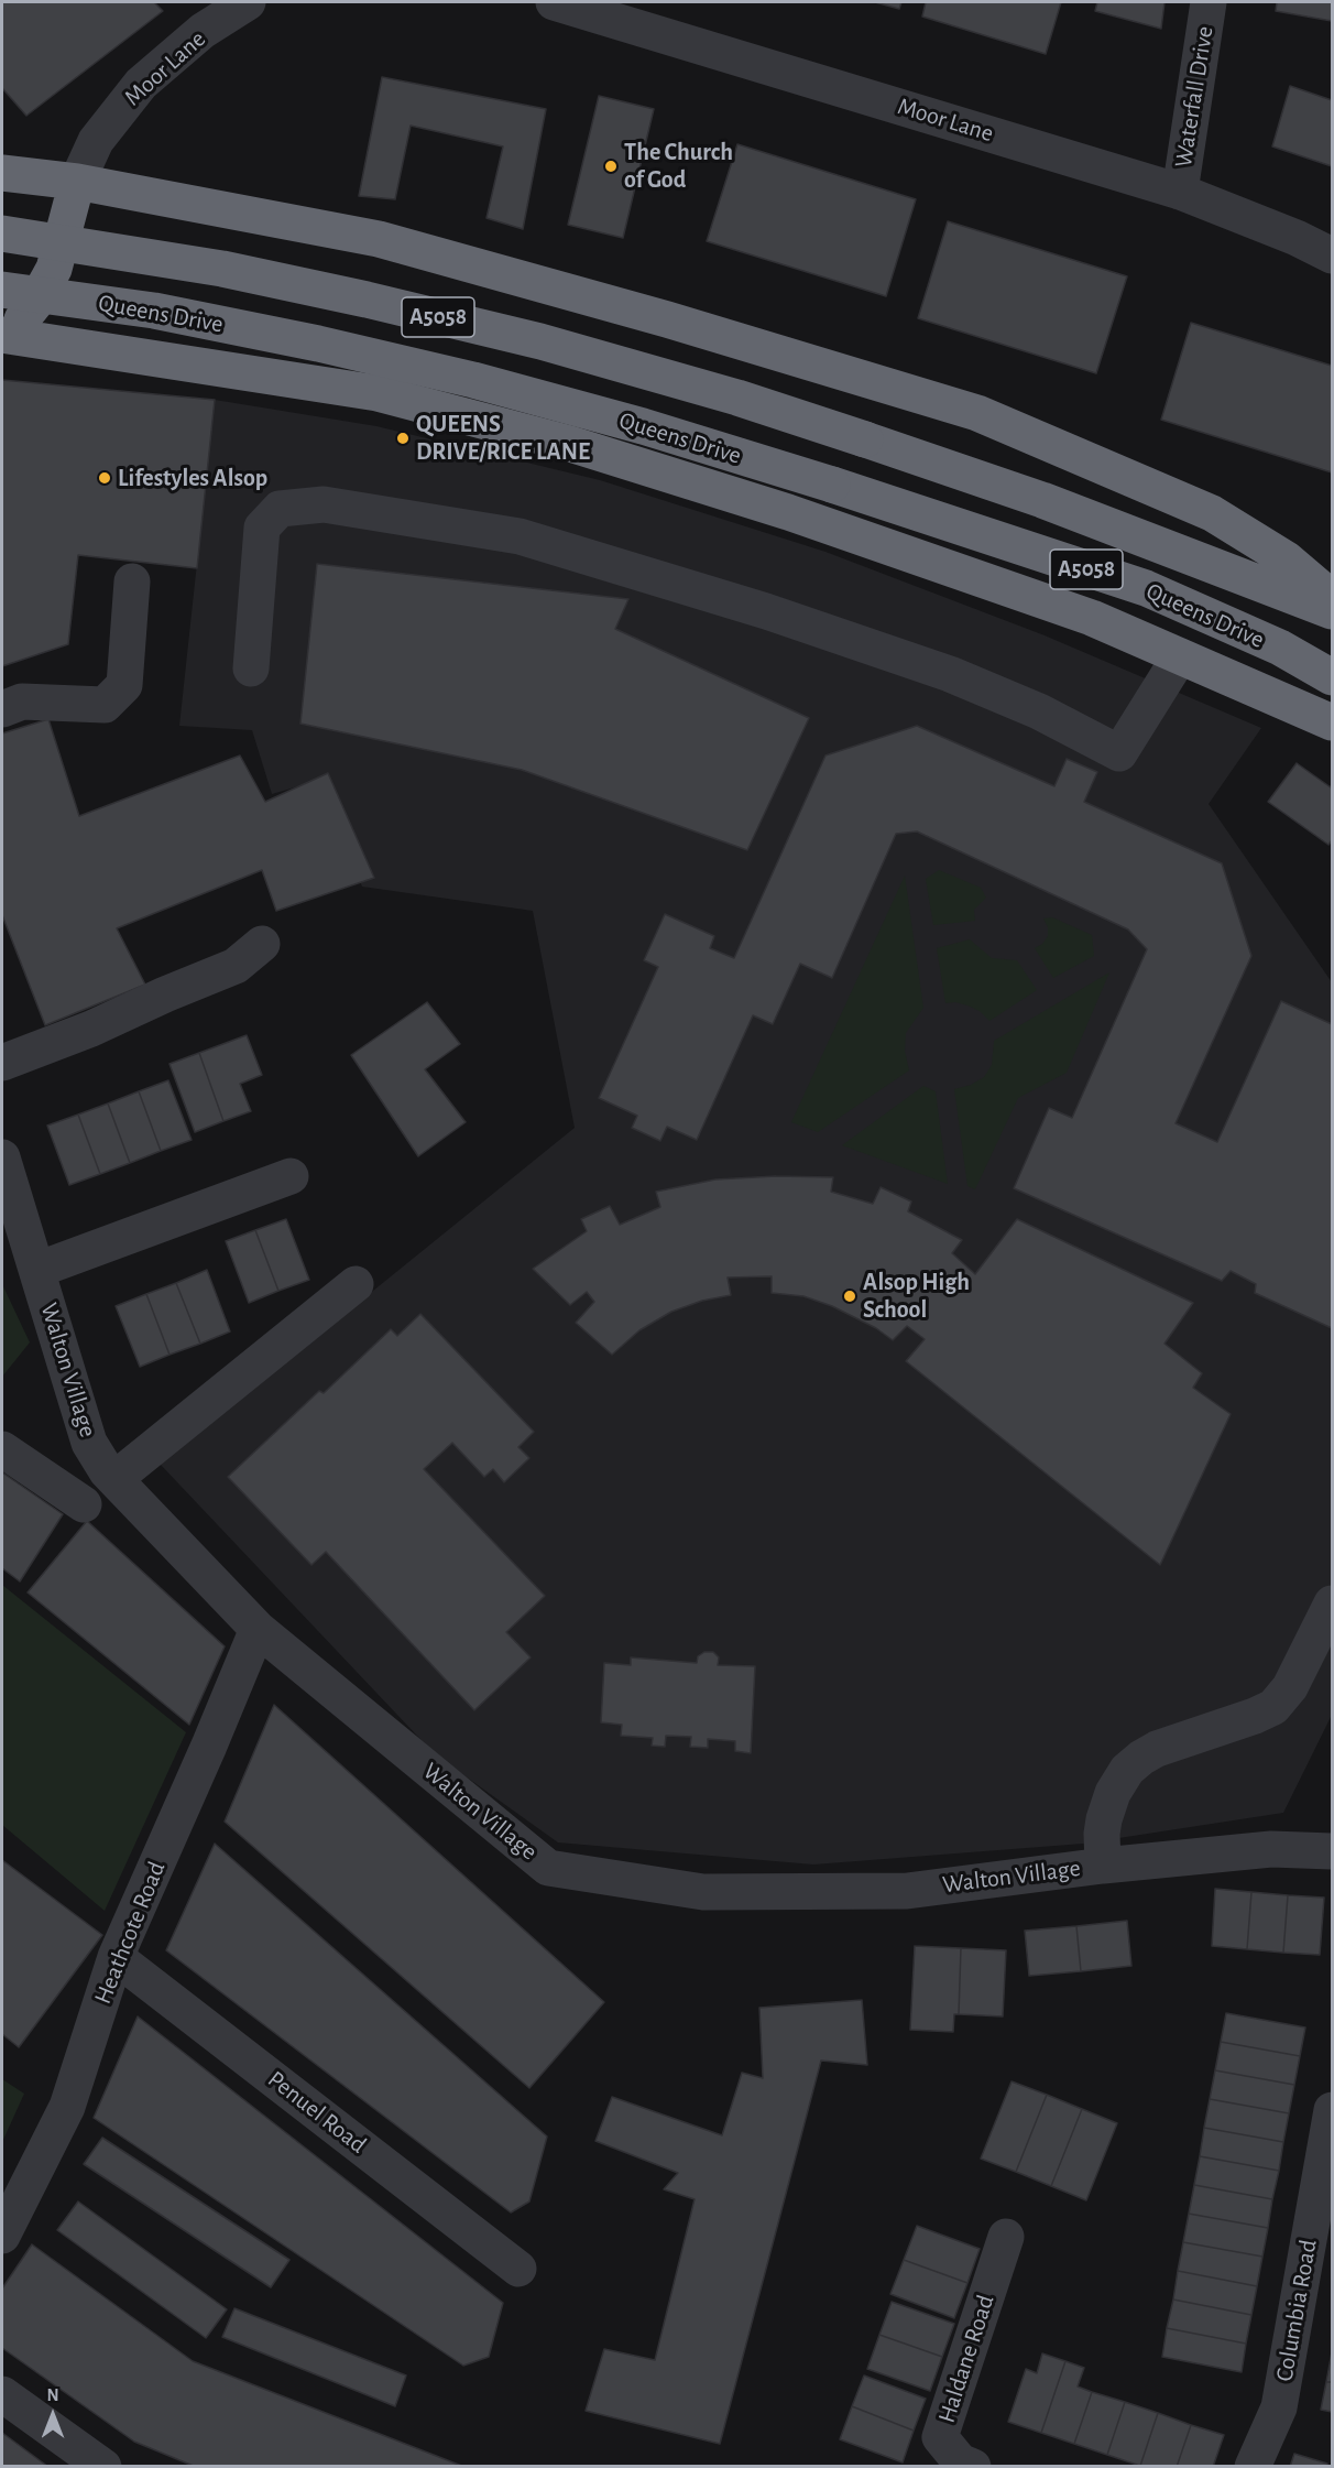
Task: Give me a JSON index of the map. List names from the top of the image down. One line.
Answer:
{"streets":{"highway":["Queens Drive","A5058"],"street":["Moor Lane","Waterfall Drive","Walton Village","Heathcote Road","Penuel Road","Columbia Road","Haldane Road"]},"crossings":[["Moor Lane","Waterfall Drive"],["Walton Village","Heathcote Road"],["Heathcote Road","Penuel Road"]],"places":["The Church of God","QUEENS DRIVE/RICE LANE","Lifestyles Alsop","Alsop High School"],"north":"top"}
